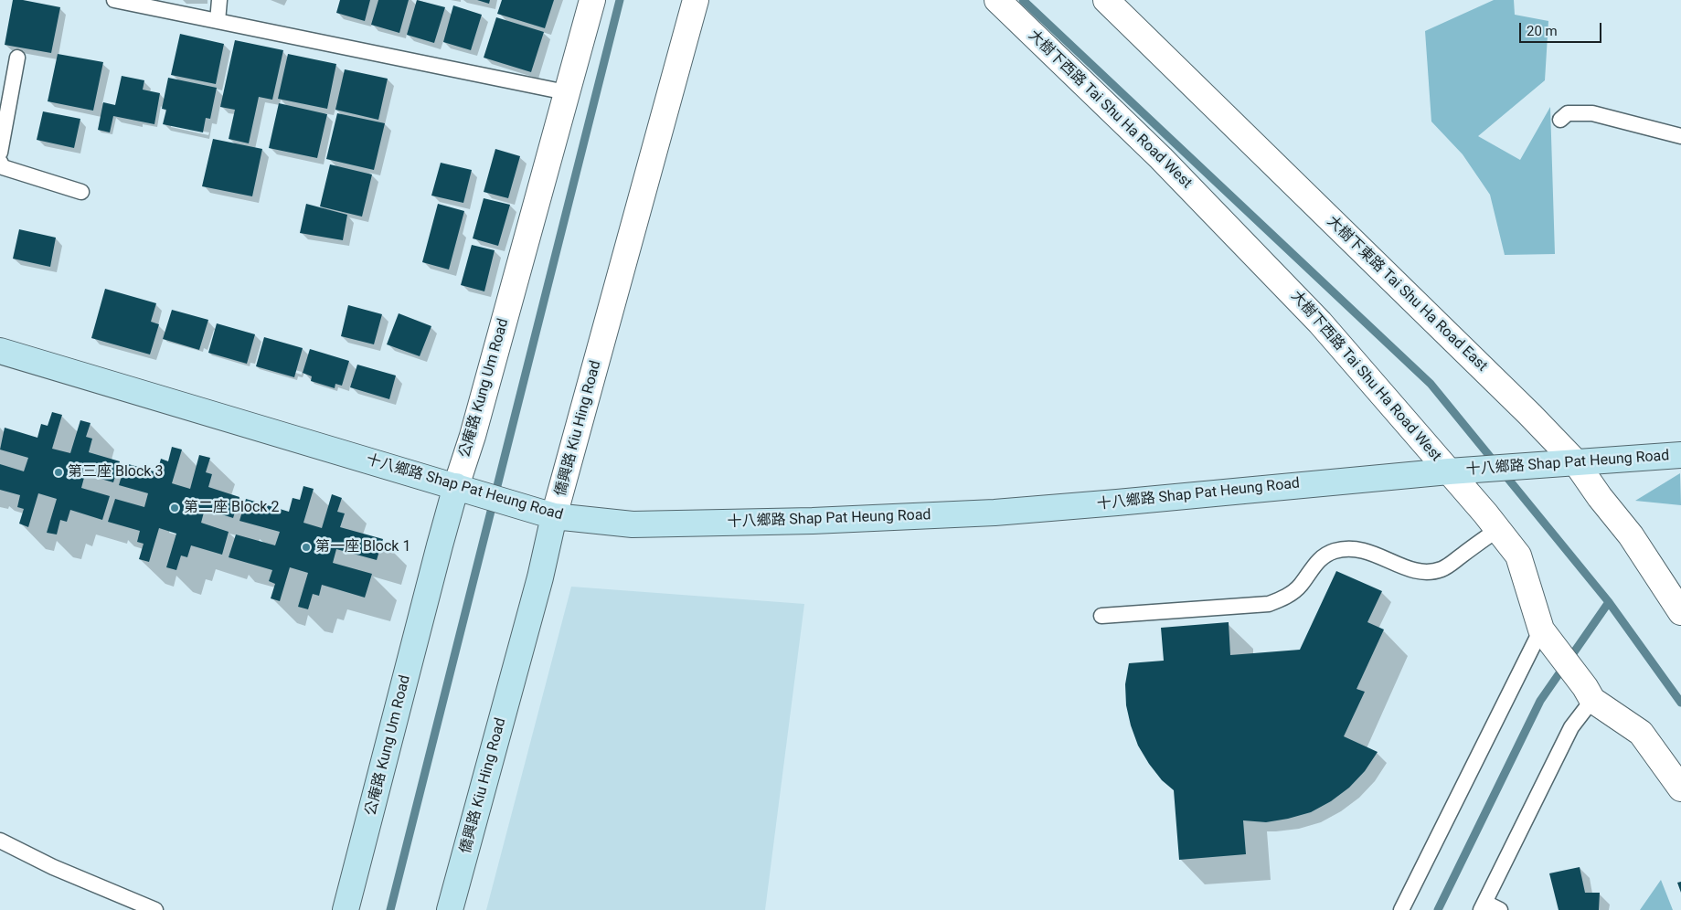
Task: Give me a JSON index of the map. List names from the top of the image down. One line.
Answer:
{"streets":{"main road":["公庵路 Kung Um Road","僑興路 Kiu Hing Road","十八鄉路 Shap Pat Heung Road"],"street":["大樹下西路 Tai Shu Ha Road West","大樹下東路 Tai Shu Ha Road East"]},"crossings":[["大樹下西路 Tai Shu Ha Road West","十八鄉路 Shap Pat Heung Road"],["大樹下東路 Tai Shu Ha Road East","十八鄉路 Shap Pat Heung Road"],["公庵路 Kung Um Road","十八鄉路 Shap Pat Heung Road"],["僑興路 Kiu Hing Road","十八鄉路 Shap Pat Heung Road"]],"places":["第三座 Block 3","第二座 Block 2","第一座 Block 1"],"scale_bar":"20 m"}
